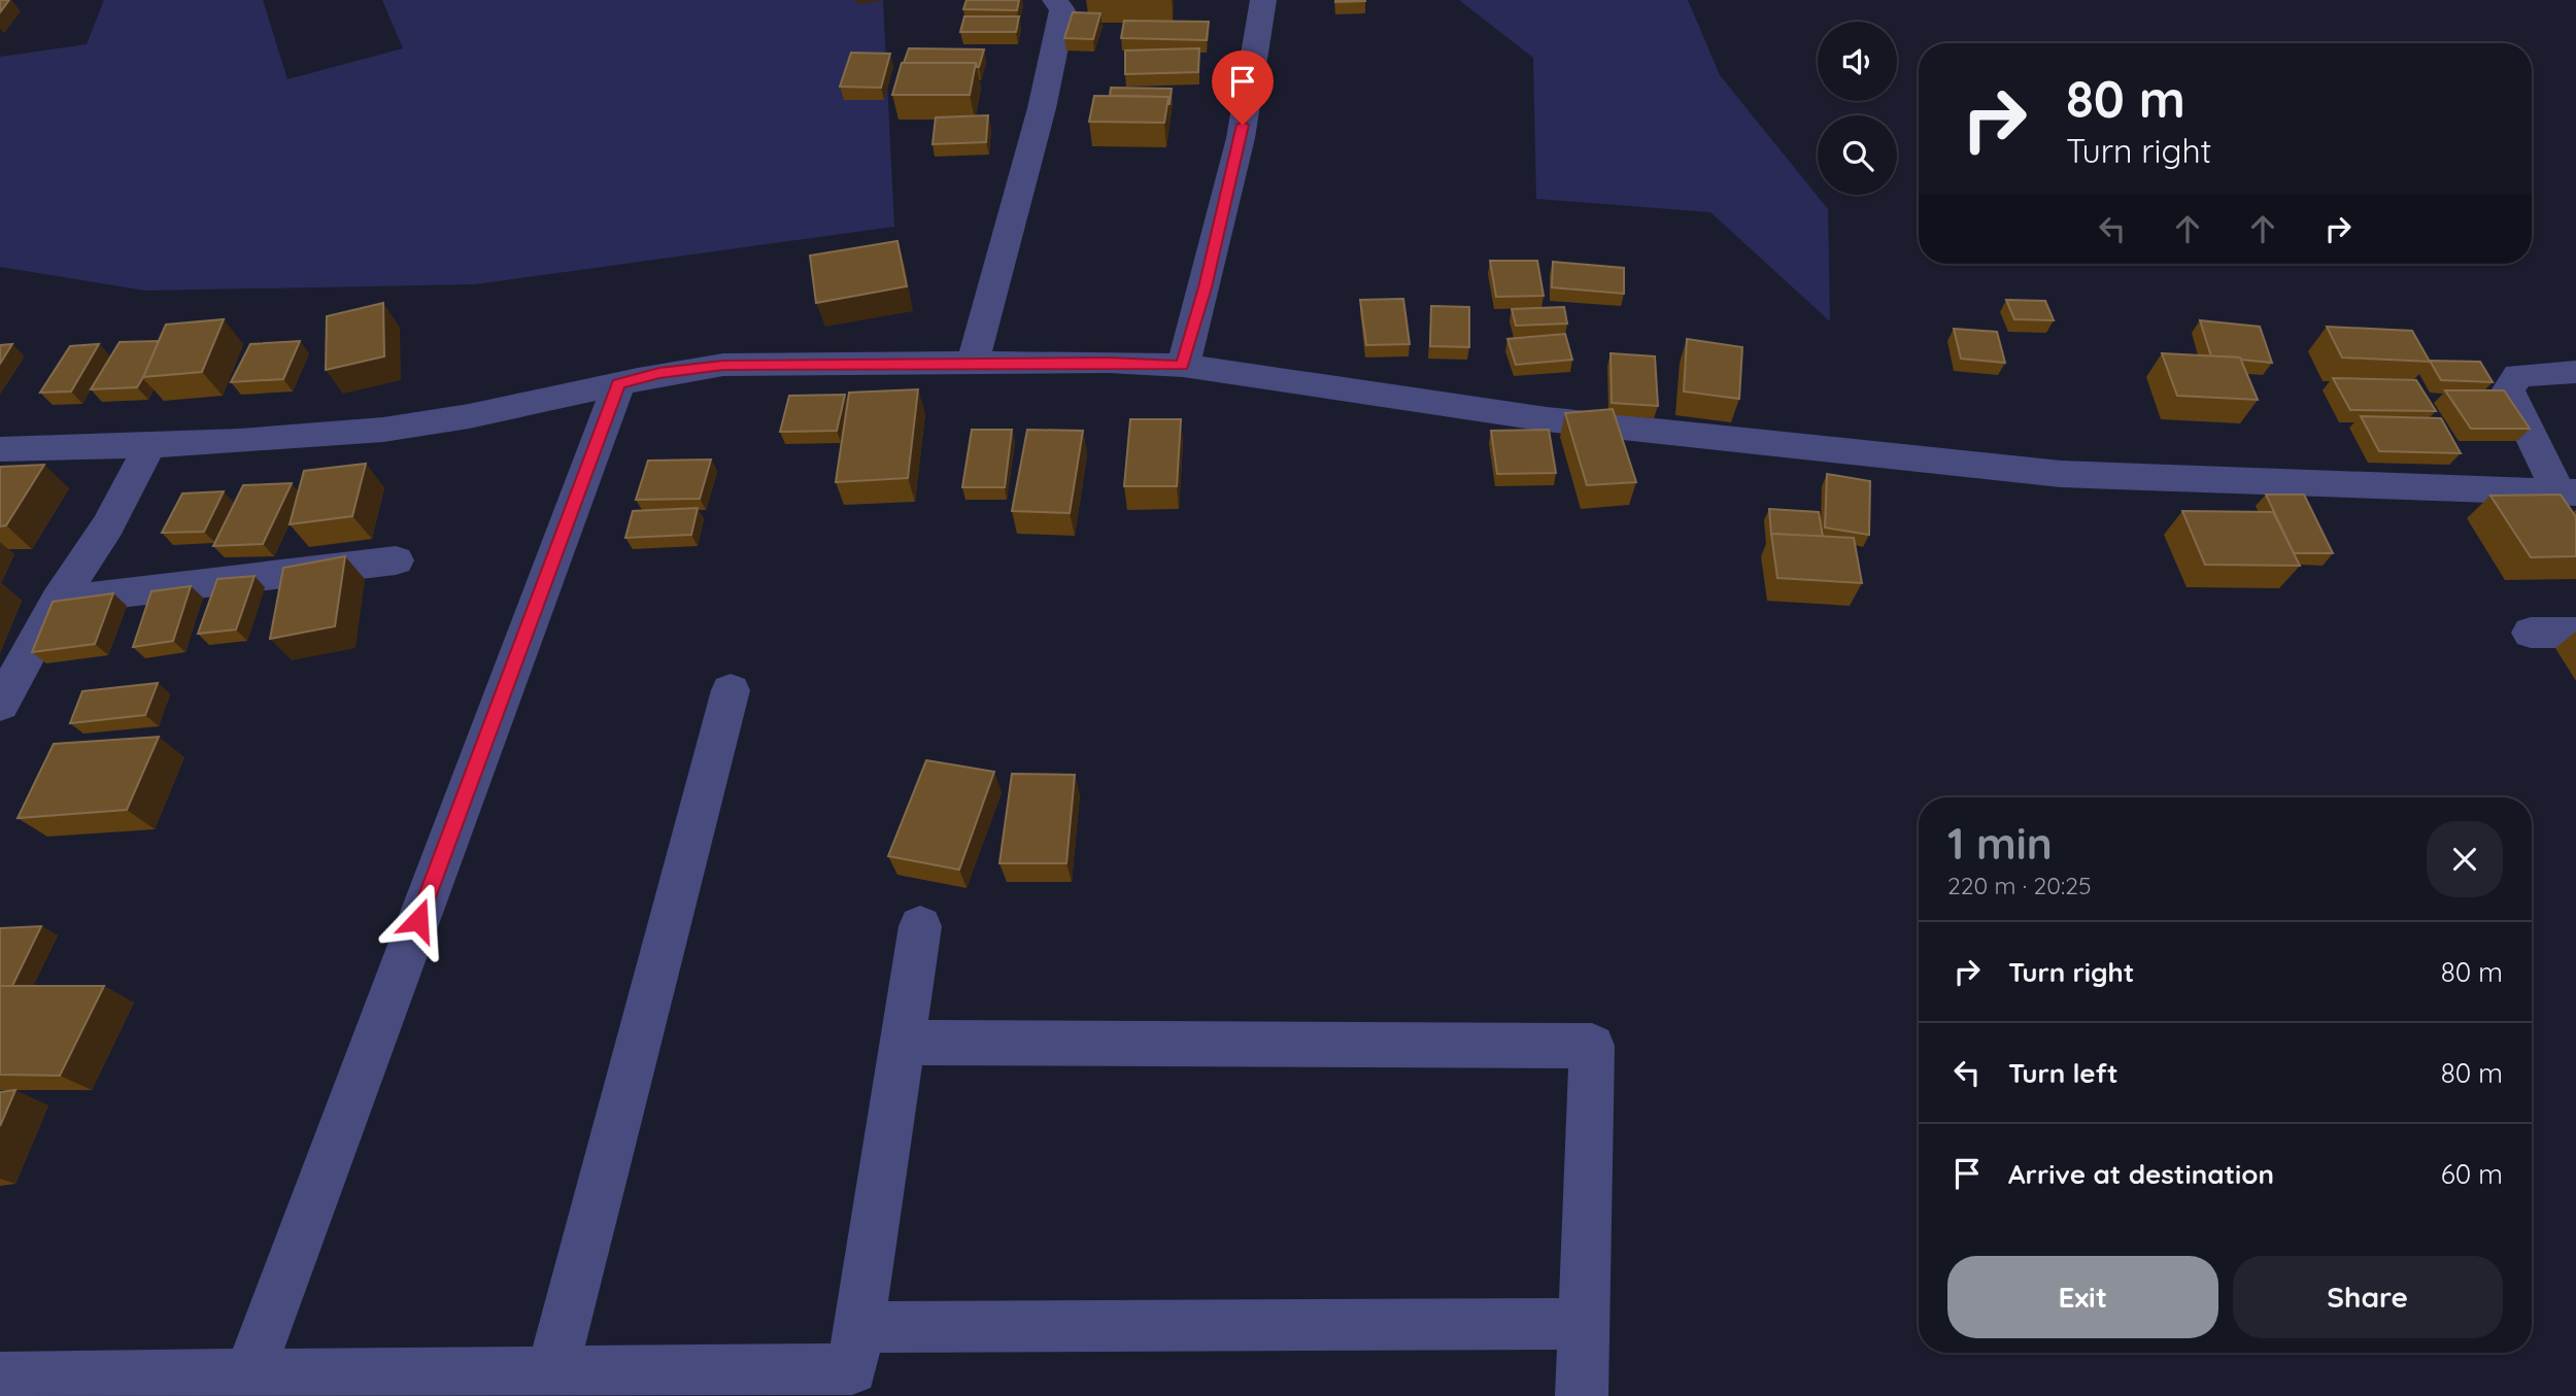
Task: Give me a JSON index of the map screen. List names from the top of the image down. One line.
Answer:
{"page":{"turn":["80 m","Turn right"],"heading":["1 min","220 m · 20:25"],"list":[{"name":"Turn right","value":"80 m"},{"name":"Turn left","value":"80 m"},{"name":"Arrive at destination","value":"60 m"}],"buttons":["Exit","Share"]}}
